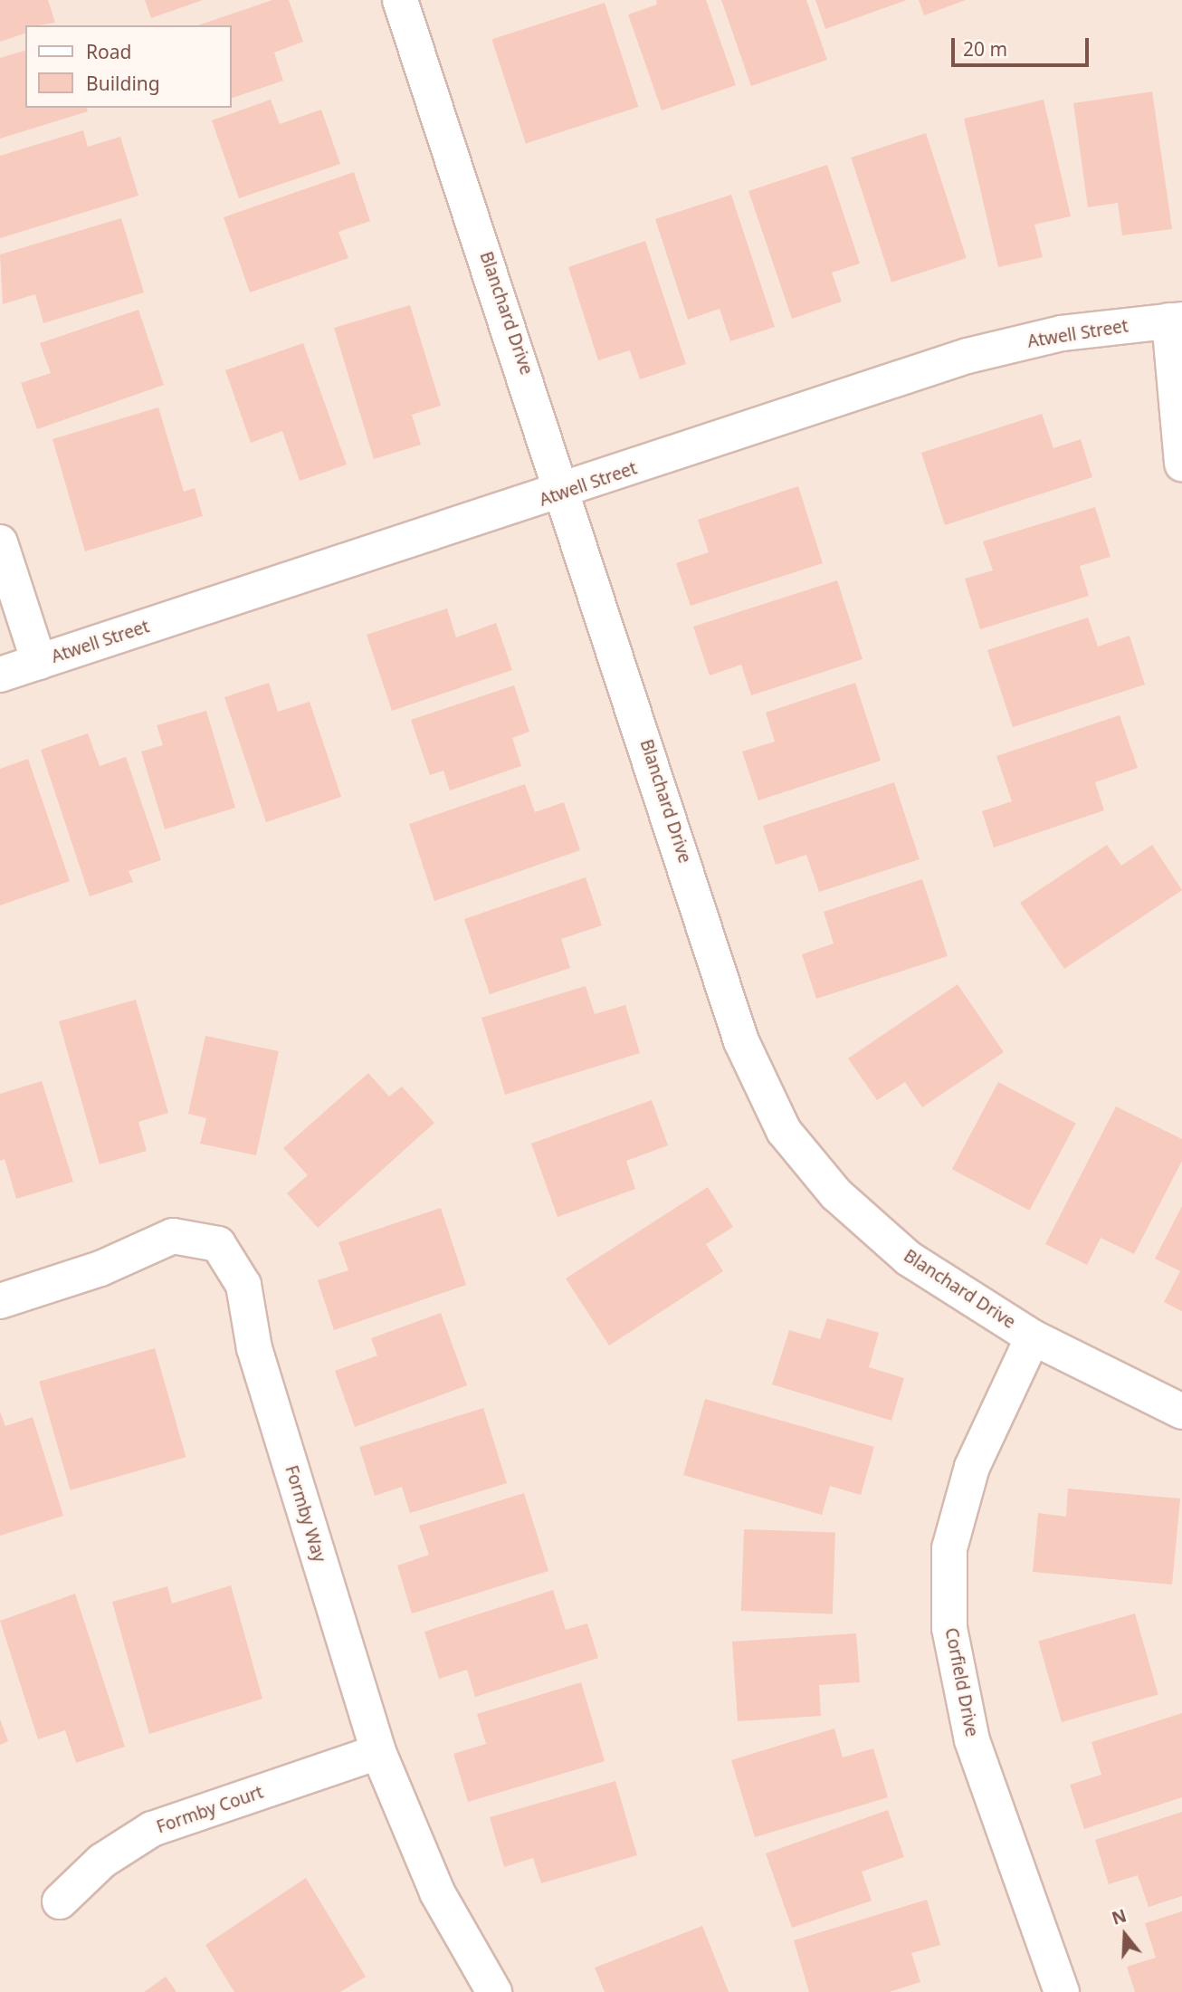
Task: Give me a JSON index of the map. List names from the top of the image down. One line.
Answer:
{"streets":{"street":["Blanchard Drive","Atwell Street","Formby Way","Corfield Drive","Formby Court"]},"crossings":[["Blanchard Drive","Atwell Street"],["Blanchard Drive","Corfield Drive"],["Formby Way","Formby Court"]],"legend":["Road","Building"],"scale_bar":"20 m","north":"top"}
